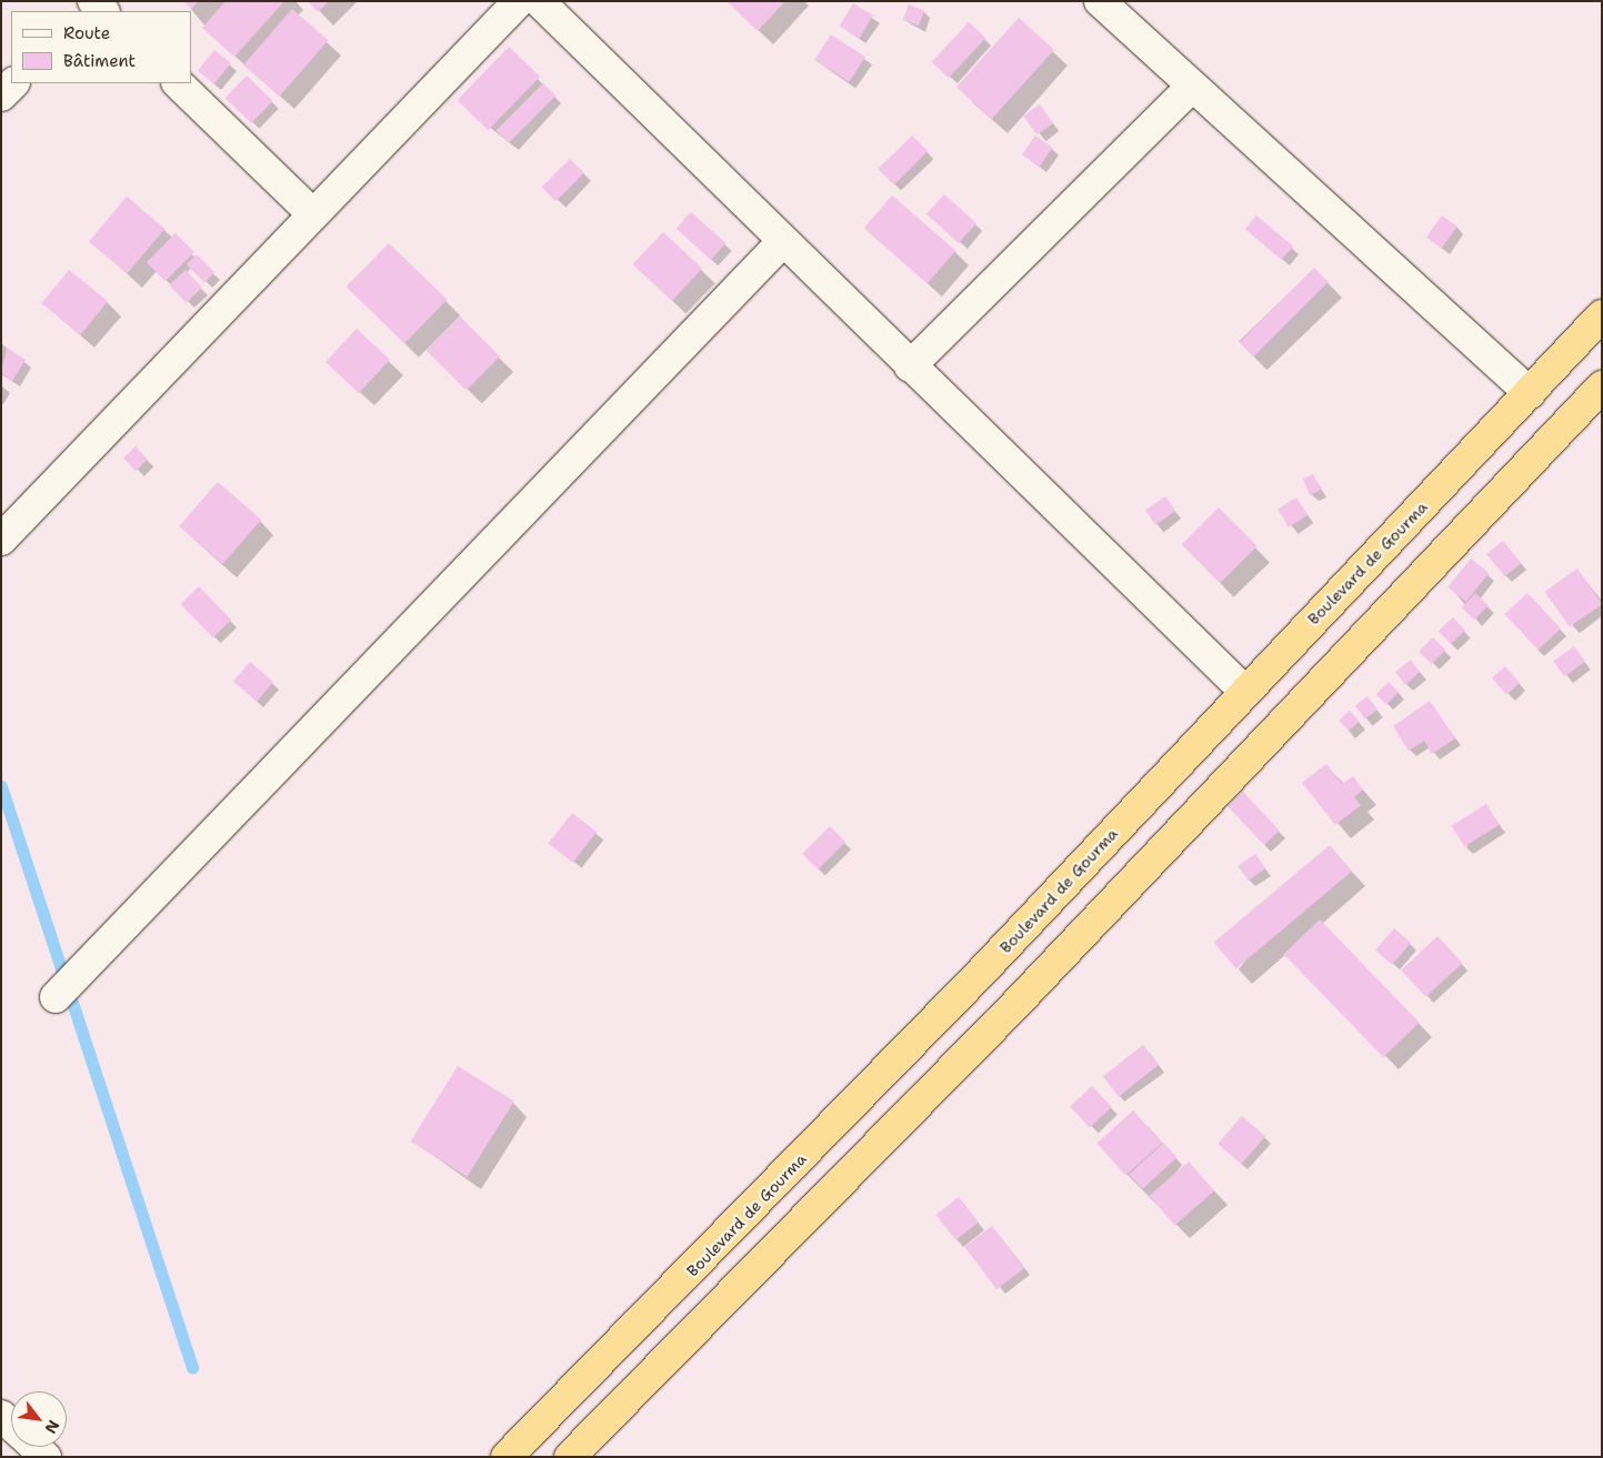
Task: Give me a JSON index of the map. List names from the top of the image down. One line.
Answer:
{"streets":{"highway":["Boulevard de Gourma"]},"legend":["Route","Bâtiment"],"north":"bottom right"}
